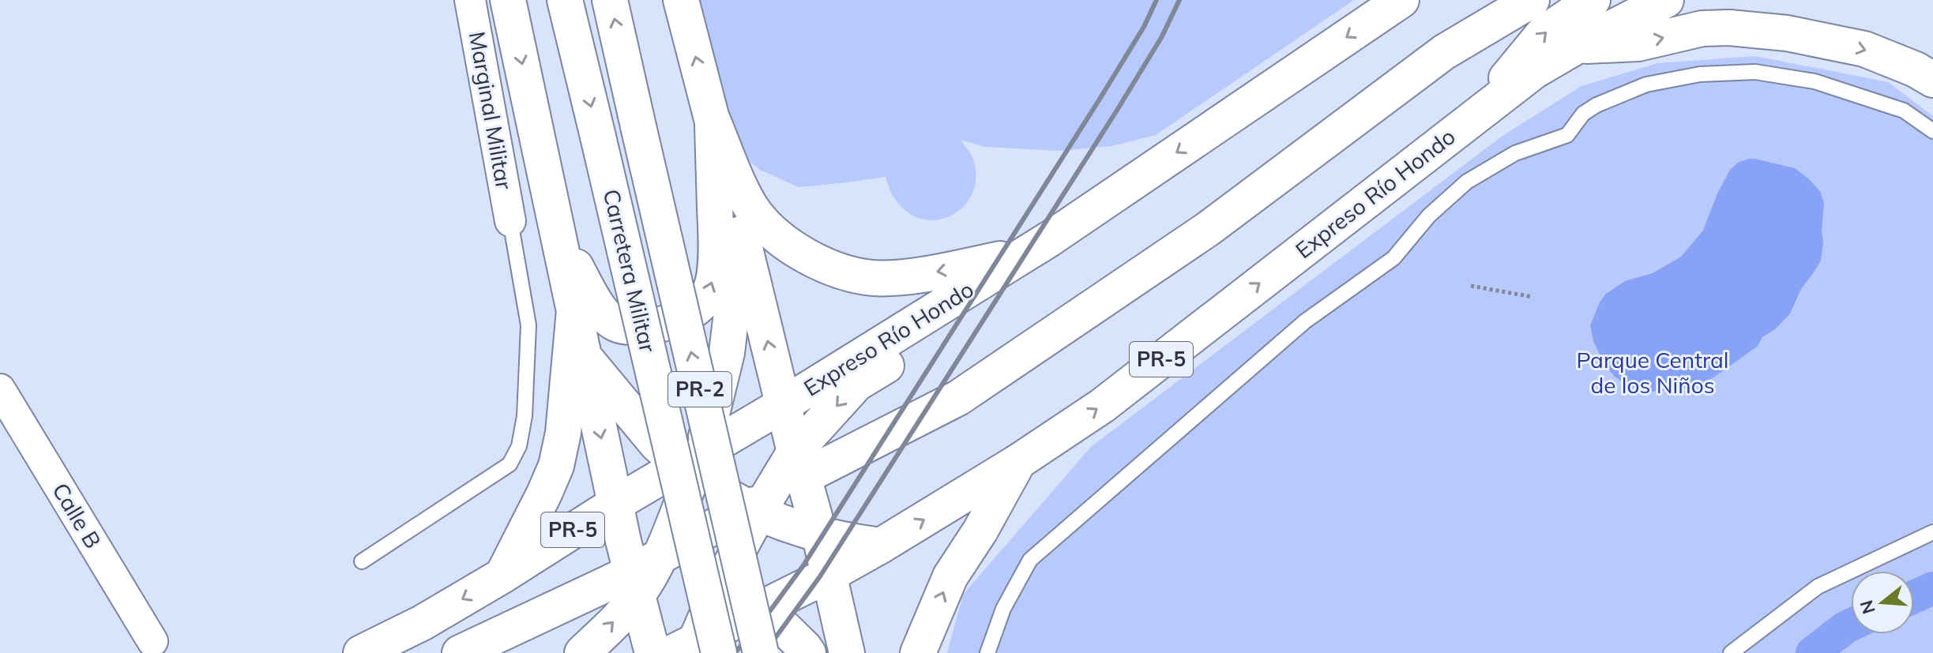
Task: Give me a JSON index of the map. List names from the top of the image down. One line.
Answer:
{"streets":{"main road":["Expreso Río Hondo","Carretera Militar","PR-5","PR-2"],"street":["Marginal Militar","Calle B"]},"crossings":[["Expreso Río Hondo","Carretera Militar"]],"parks":["Parque Central de los Niños"],"north":"left"}
